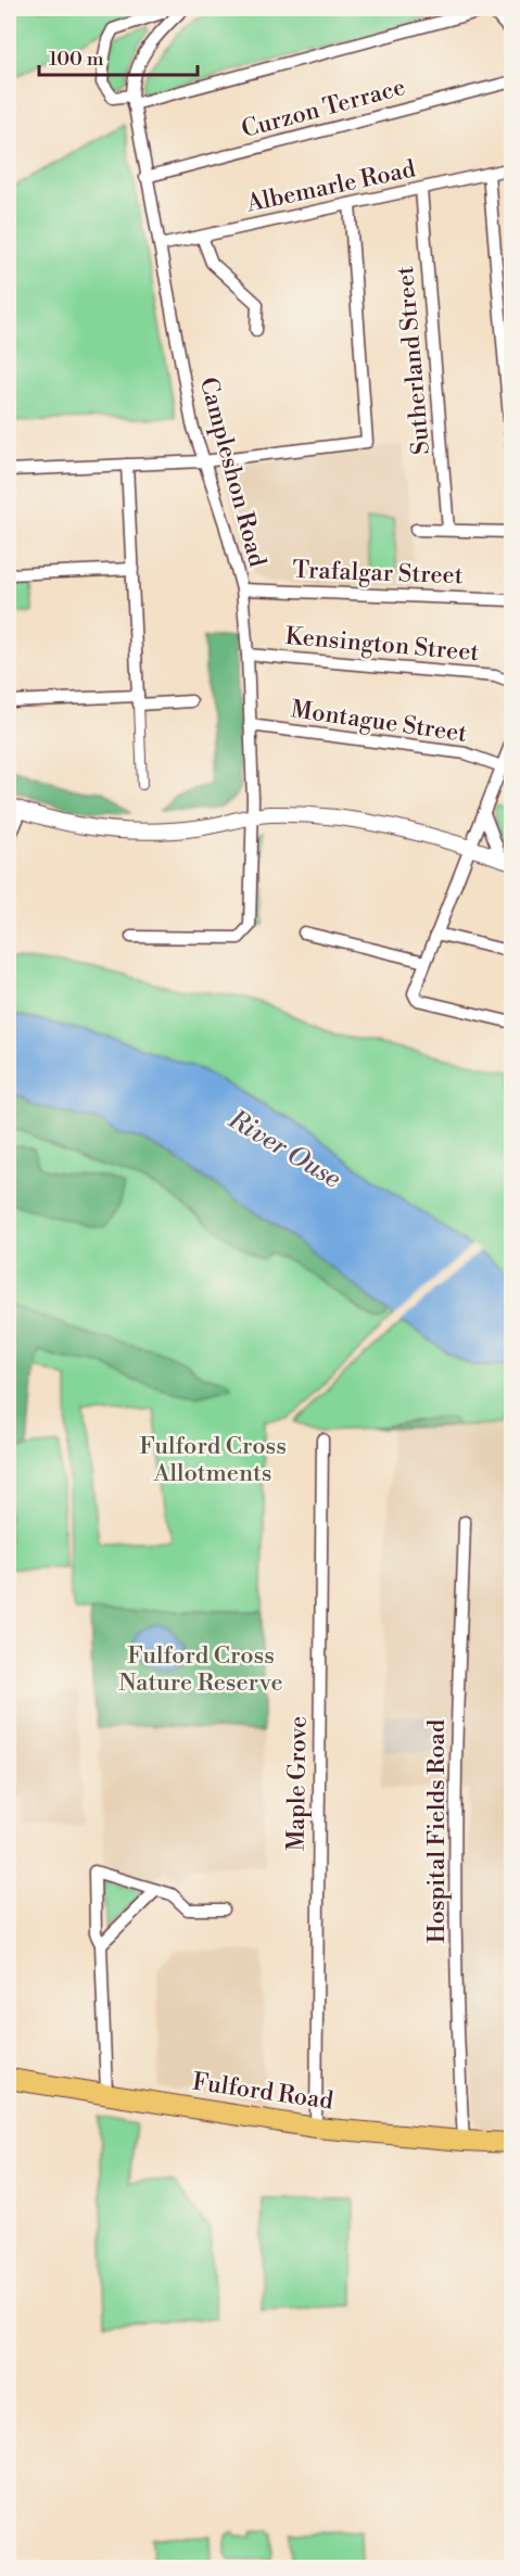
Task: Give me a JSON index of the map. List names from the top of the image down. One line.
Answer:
{"streets":{"main road":["Fulford Road"],"street":["Curzon Terrace","Albemarle Road","Sutherland Street","Campleshon Road","Trafalgar Street","Kensington Street","Montague Street","Maple Grove","Hospital Fields Road"]},"crossings":[["Curzon Terrace","Campleshon Road"],["Albemarle Road","Sutherland Street"],["Albemarle Road","Campleshon Road"],["Campleshon Road","Trafalgar Street"],["Campleshon Road","Kensington Street"],["Campleshon Road","Montague Street"],["Maple Grove","Fulford Road"],["Hospital Fields Road","Fulford Road"]],"water":["River Ouse"],"parks":["Fulford Cross Allotments","Fulford Cross Nature Reserve"],"scale_bar":"100 m"}
